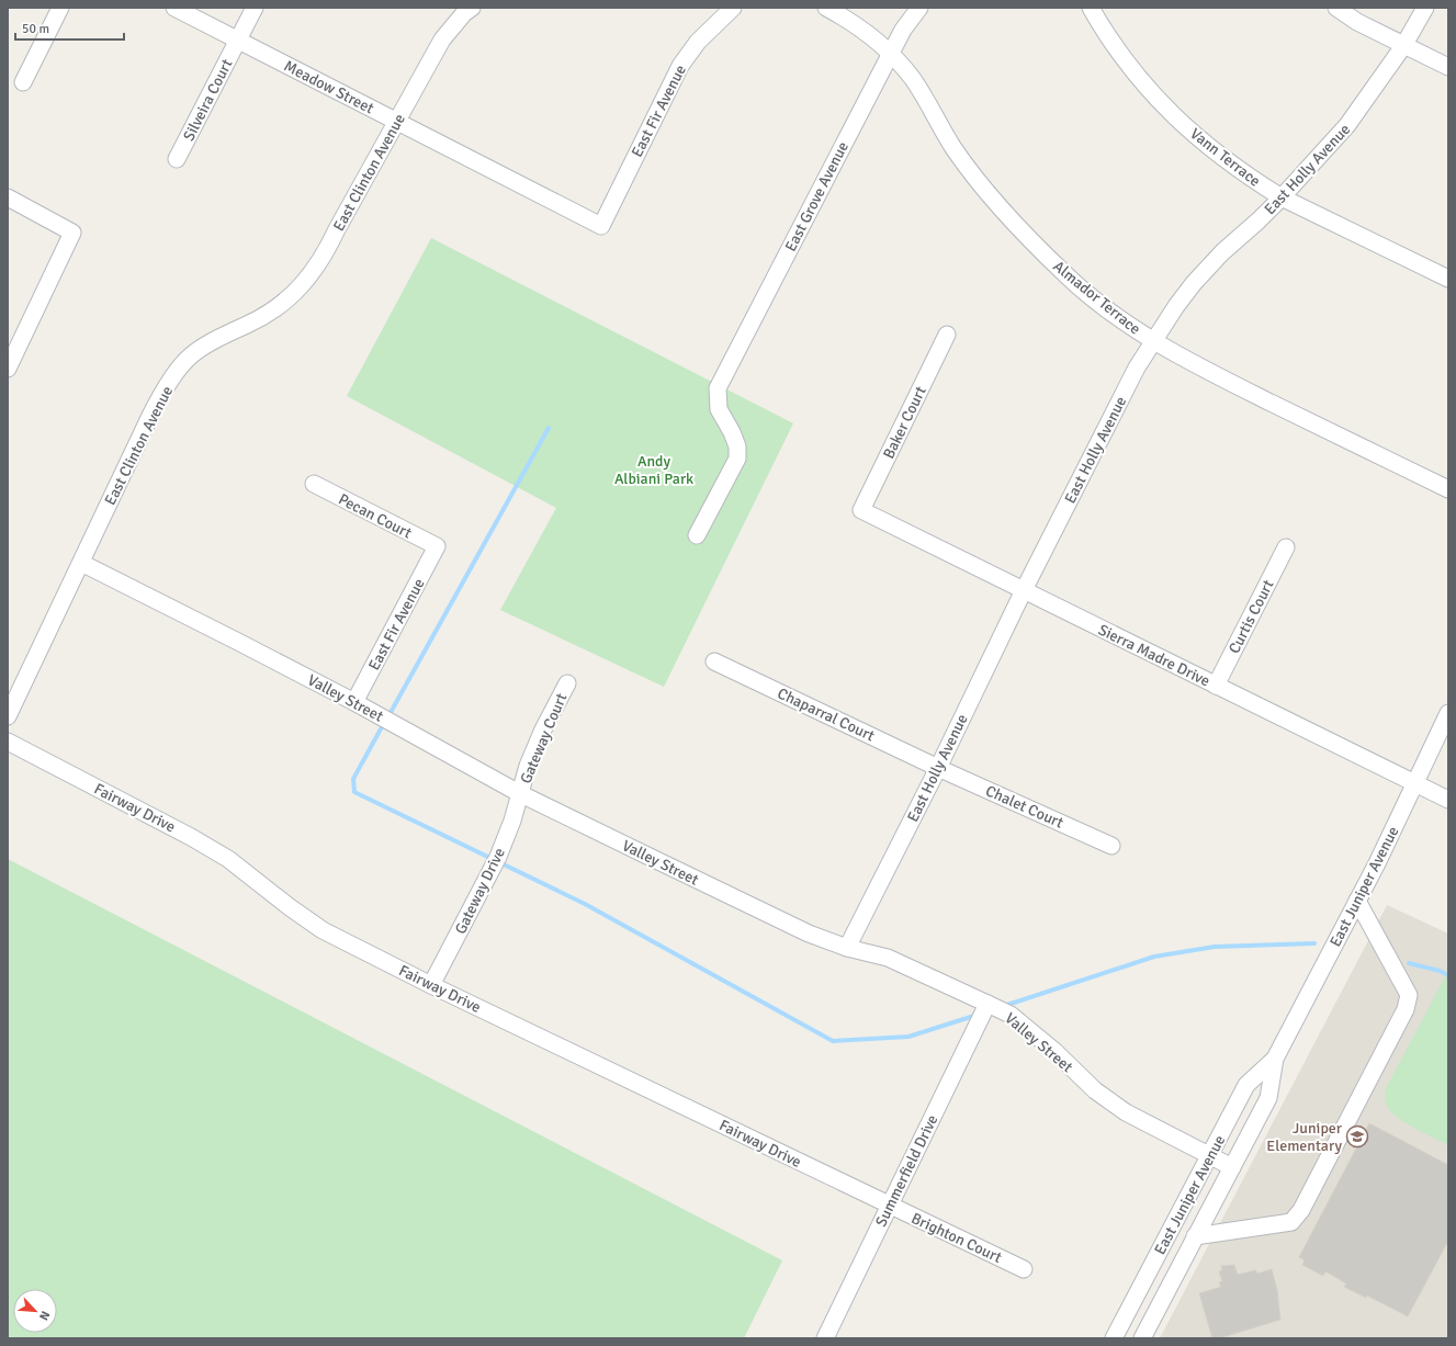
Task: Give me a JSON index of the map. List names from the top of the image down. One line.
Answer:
{"streets":{"street":["Meadow Street","Silveira Court","East Fir Avenue","Vann Terrace","East Holly Avenue","East Clinton Avenue","East Grove Avenue","Almador Terrace","Baker Court","Pecan Court","Curtis Court","Sierra Madre Drive","Valley Street","Chaparral Court","Gateway Court","Chalet Court","Fairway Drive","East Juniper Avenue","Gateway Drive","Summerfield Drive","Brighton Court"]},"crossings":[["Meadow Street","Silveira Court"],["Meadow Street","East Fir Avenue"],["Meadow Street","East Clinton Avenue"],["East Fir Avenue","Pecan Court"],["East Fir Avenue","Valley Street"],["Vann Terrace","East Holly Avenue"],["East Holly Avenue","Almador Terrace"],["East Holly Avenue","Sierra Madre Drive"],["East Holly Avenue","Valley Street"],["East Holly Avenue","Chaparral Court"],["East Holly Avenue","Chalet Court"],["East Clinton Avenue","Valley Street"],["East Grove Avenue","Almador Terrace"],["Baker Court","Sierra Madre Drive"],["Curtis Court","Sierra Madre Drive"],["Sierra Madre Drive","East Juniper Avenue"],["Valley Street","Gateway Court"],["Valley Street","East Juniper Avenue"],["Valley Street","Gateway Drive"],["Valley Street","Summerfield Drive"],["Chaparral Court","Chalet Court"],["Gateway Court","Gateway Drive"],["Fairway Drive","Gateway Drive"],["Fairway Drive","Summerfield Drive"],["Fairway Drive","Brighton Court"],["Summerfield Drive","Brighton Court"]],"parks":["Andy Albiani Park"],"places":{"school or university":["Juniper Elementary"]},"scale_bar":"50 m","north":"bottom right"}
